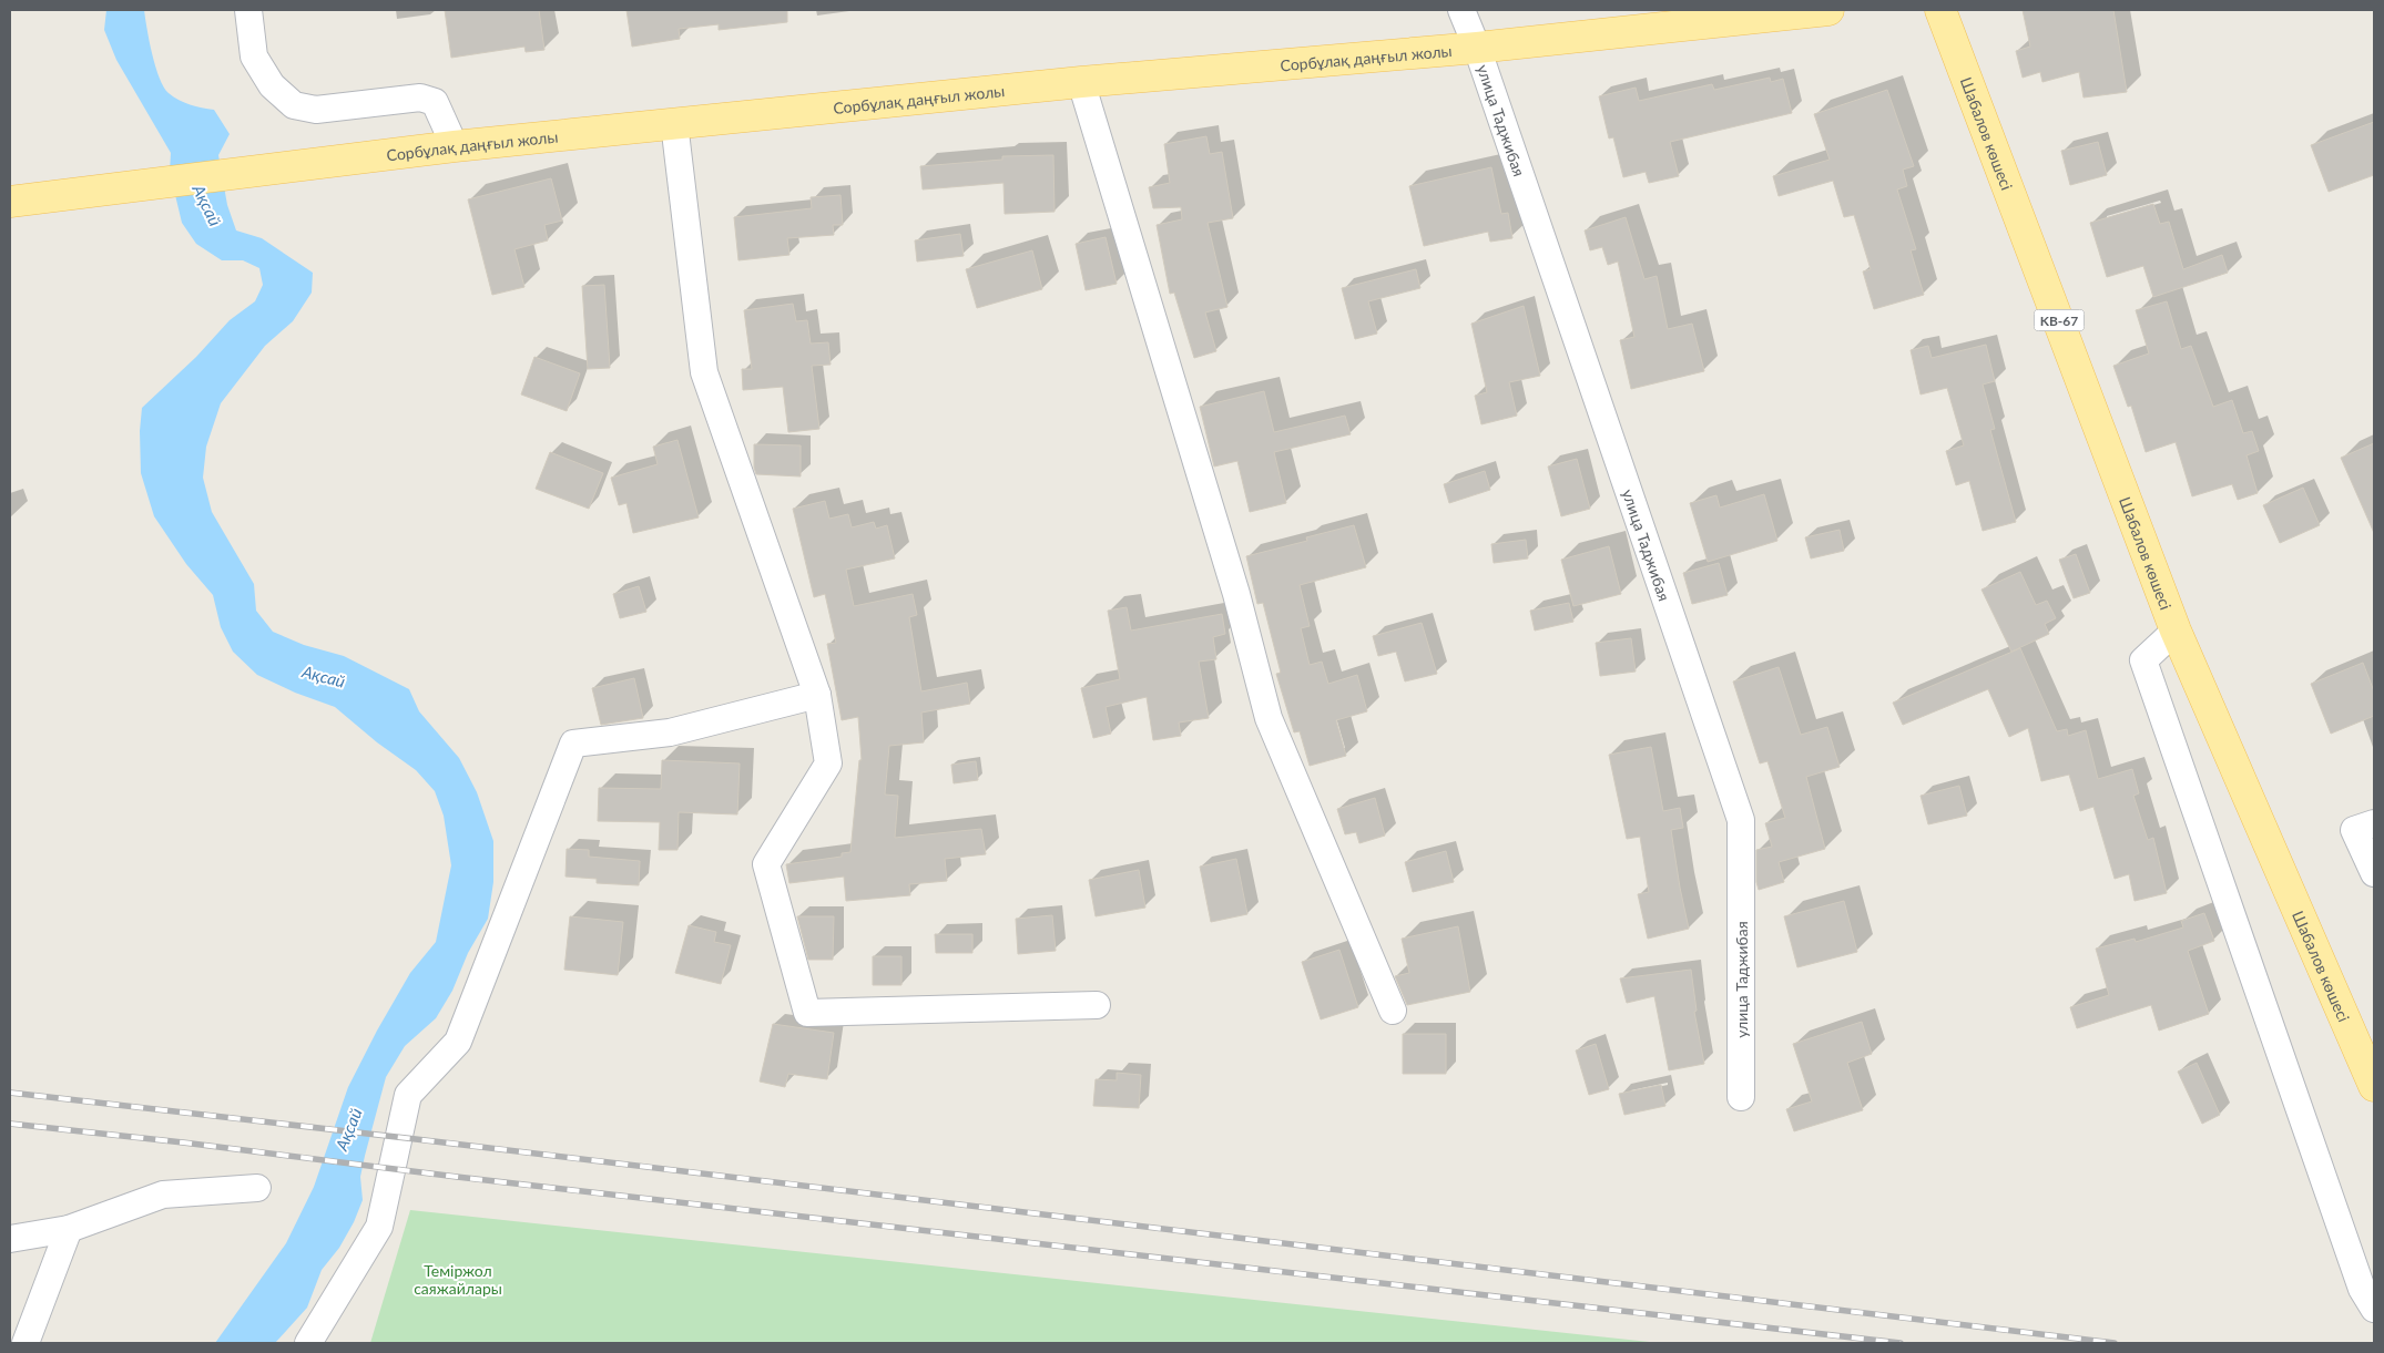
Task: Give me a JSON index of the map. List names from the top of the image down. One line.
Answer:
{"streets":{"main road":["Сорбұлақ даңғыл жолы","Шабалов көшесі","KB-67"],"street":["улица Таджибая"]},"crossings":[["Сорбұлақ даңғыл жолы","улица Таджибая"]],"water":["Ақсай"],"parks":["Теміржол саяжайлары"]}
